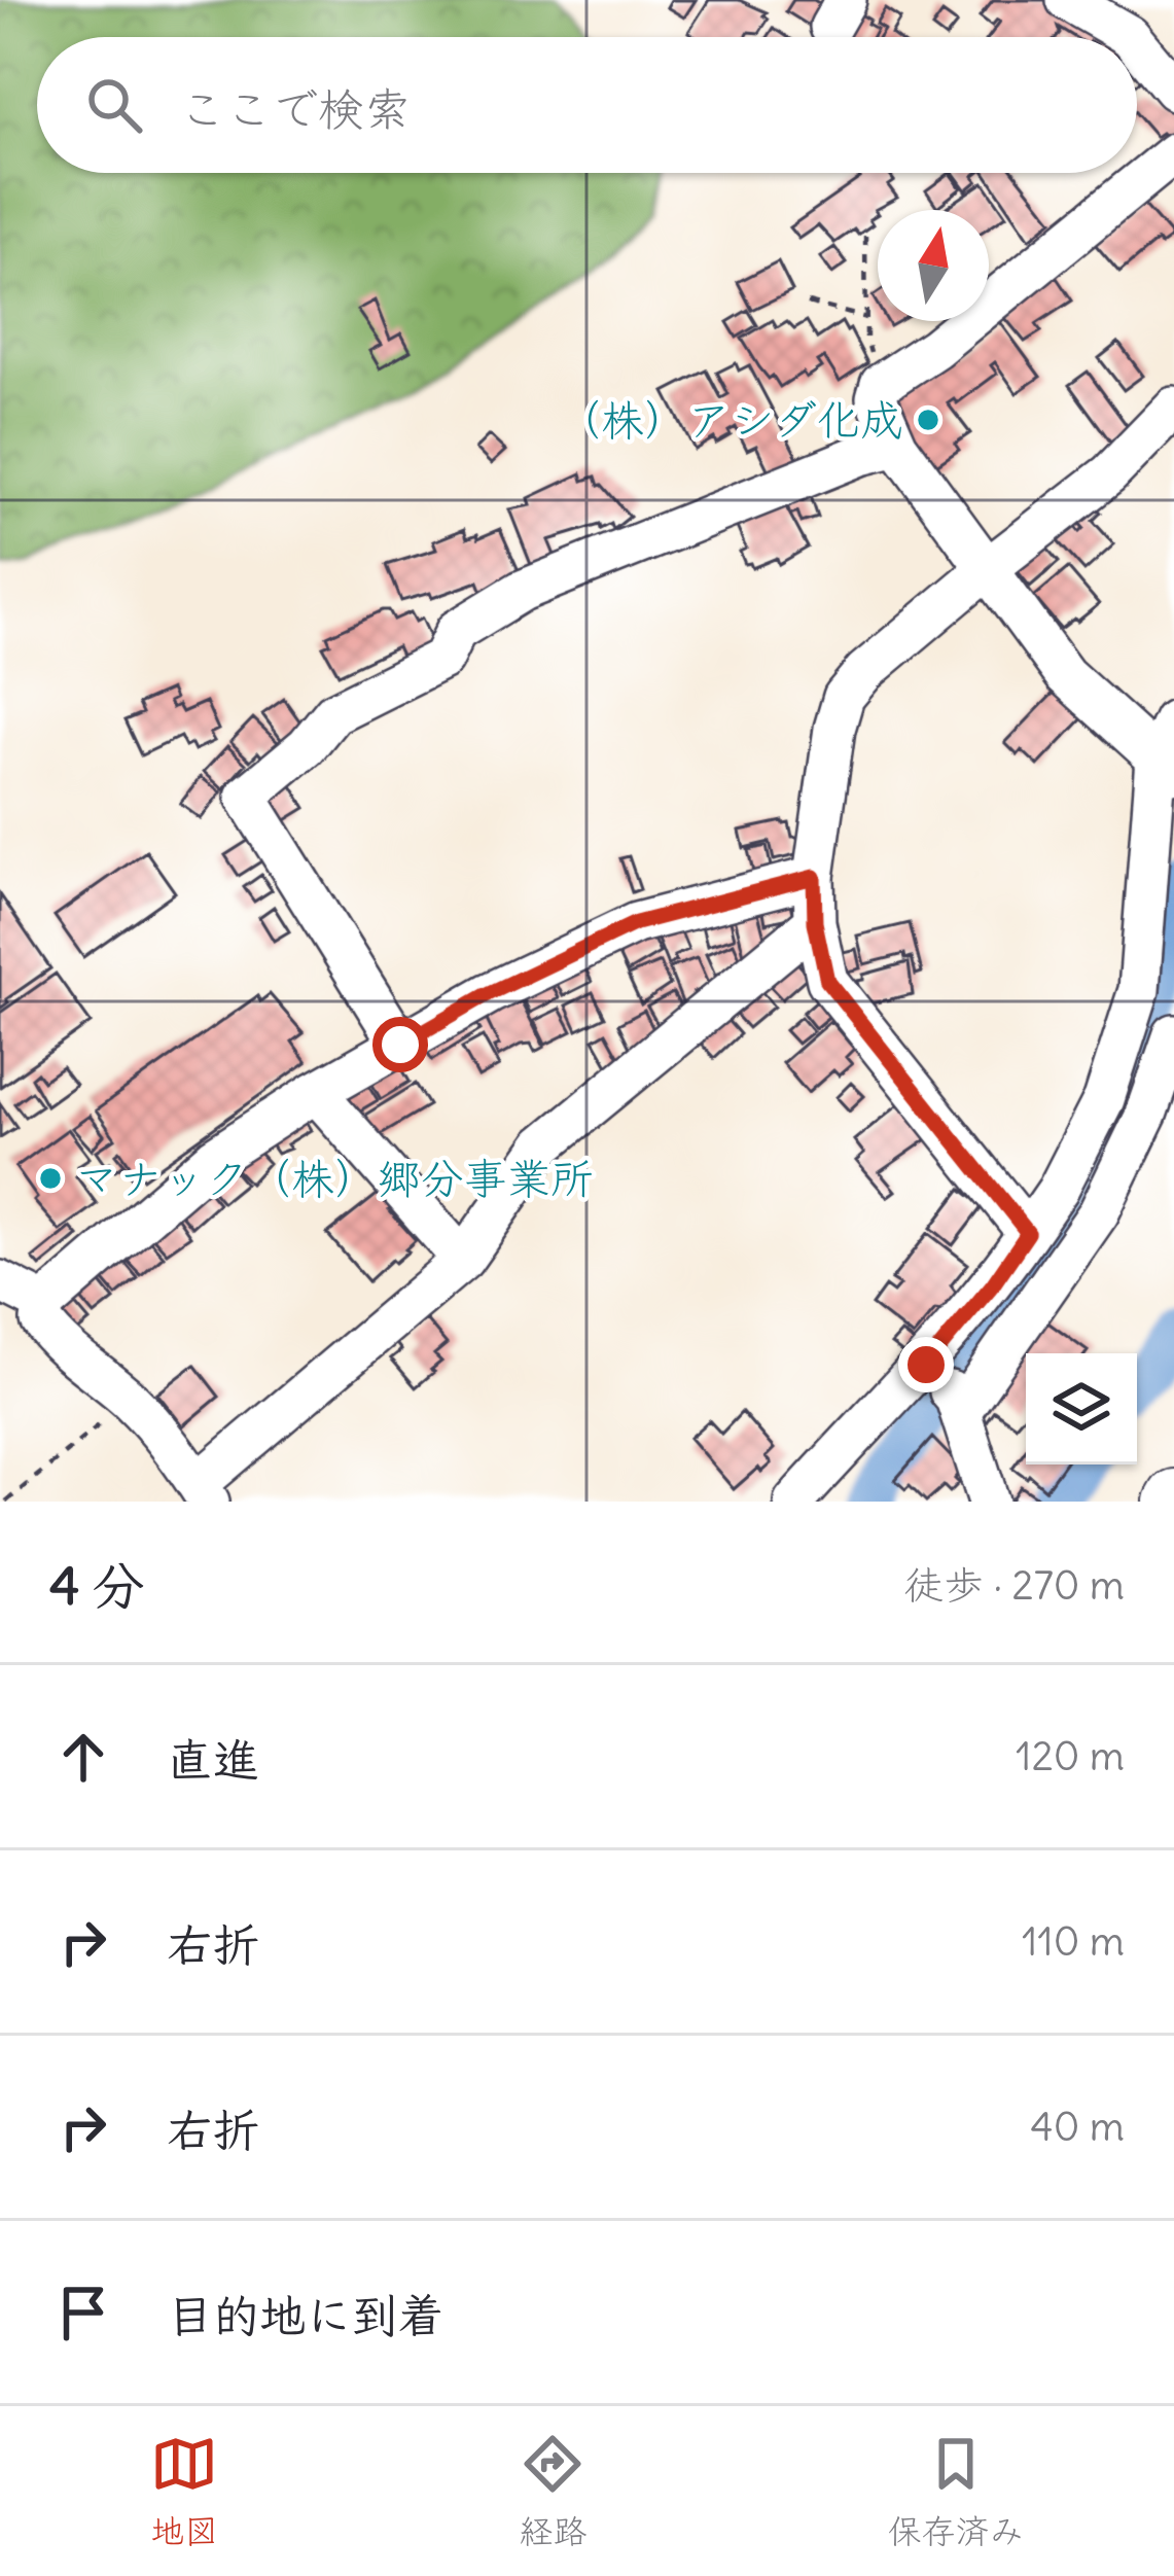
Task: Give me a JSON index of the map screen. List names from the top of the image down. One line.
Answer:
{"places":["（株）アシダ化成","マナック（株）郷分事業所"],"north":"top","page":{"search":"ここで検索","heading":["4 分","徒歩 · 270 m"],"list":[["直進","120 m"],["右折","110 m"],["右折","40 m"],"目的地に到着"],"nav":["地図","経路","保存済み"]}}
